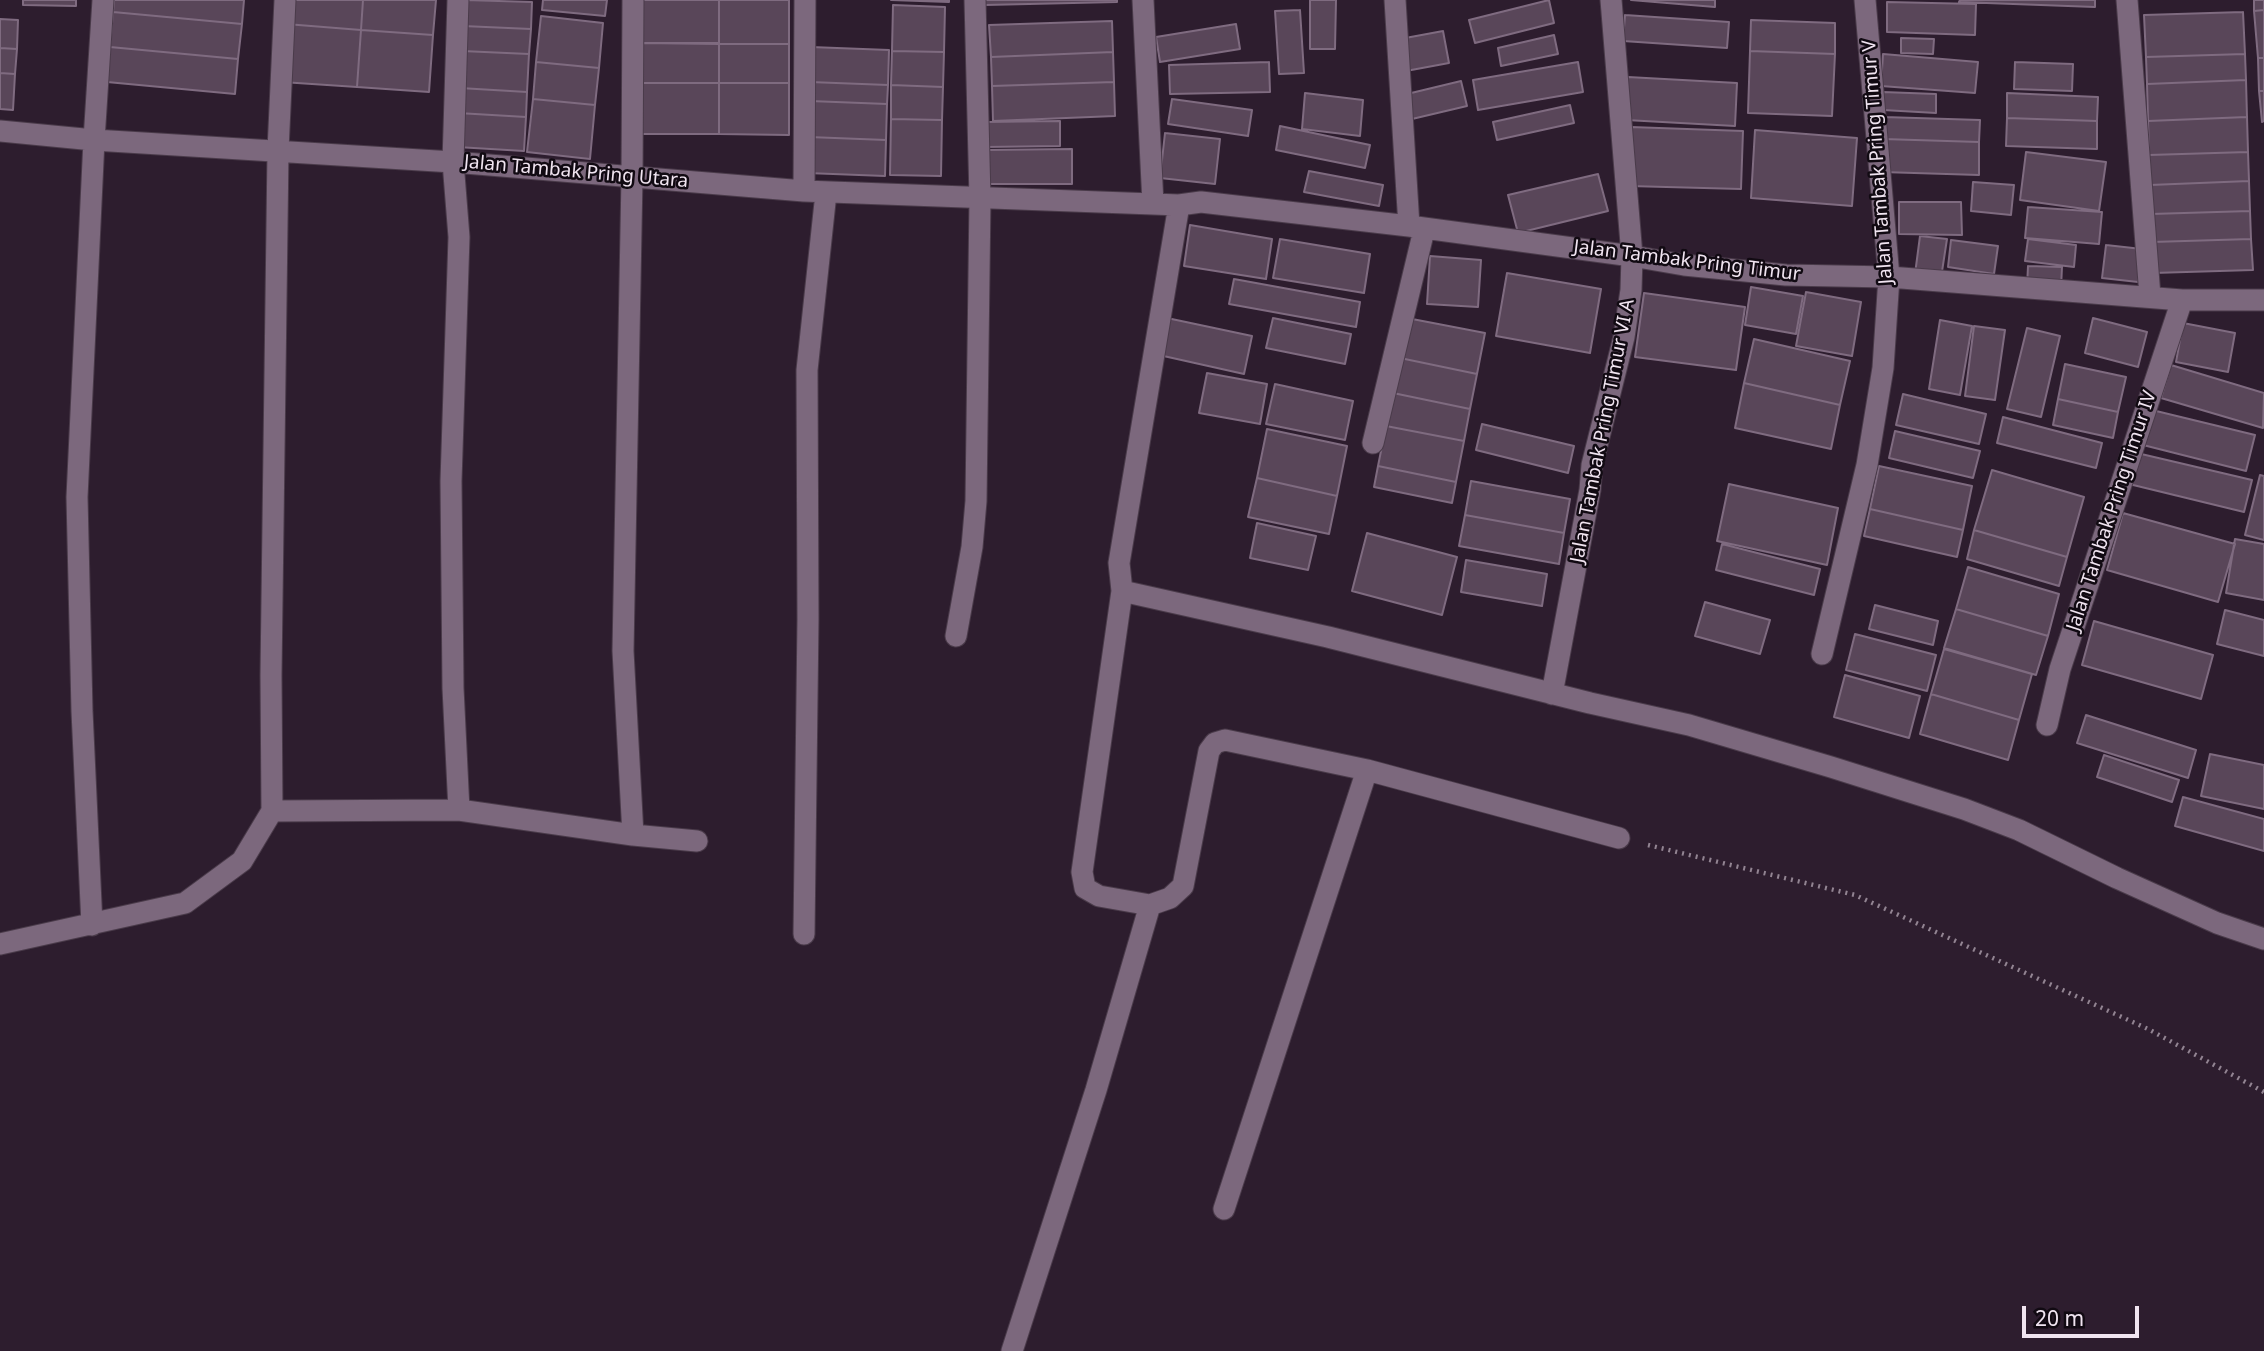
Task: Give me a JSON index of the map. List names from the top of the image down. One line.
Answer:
{"streets":{"street":["Jalan Tambak Pring Timur V","Jalan Tambak Pring Utara","Jalan Tambak Pring Timur","Jalan Tambak Pring Timur VI A","Jalan Tambak Pring Timur IV"]},"crossings":[["Jalan Tambak Pring Timur V","Jalan Tambak Pring Timur"],["Jalan Tambak Pring Utara","Jalan Tambak Pring Timur"],["Jalan Tambak Pring Timur","Jalan Tambak Pring Timur VI A"],["Jalan Tambak Pring Timur","Jalan Tambak Pring Timur IV"]],"scale_bar":"20 m"}
